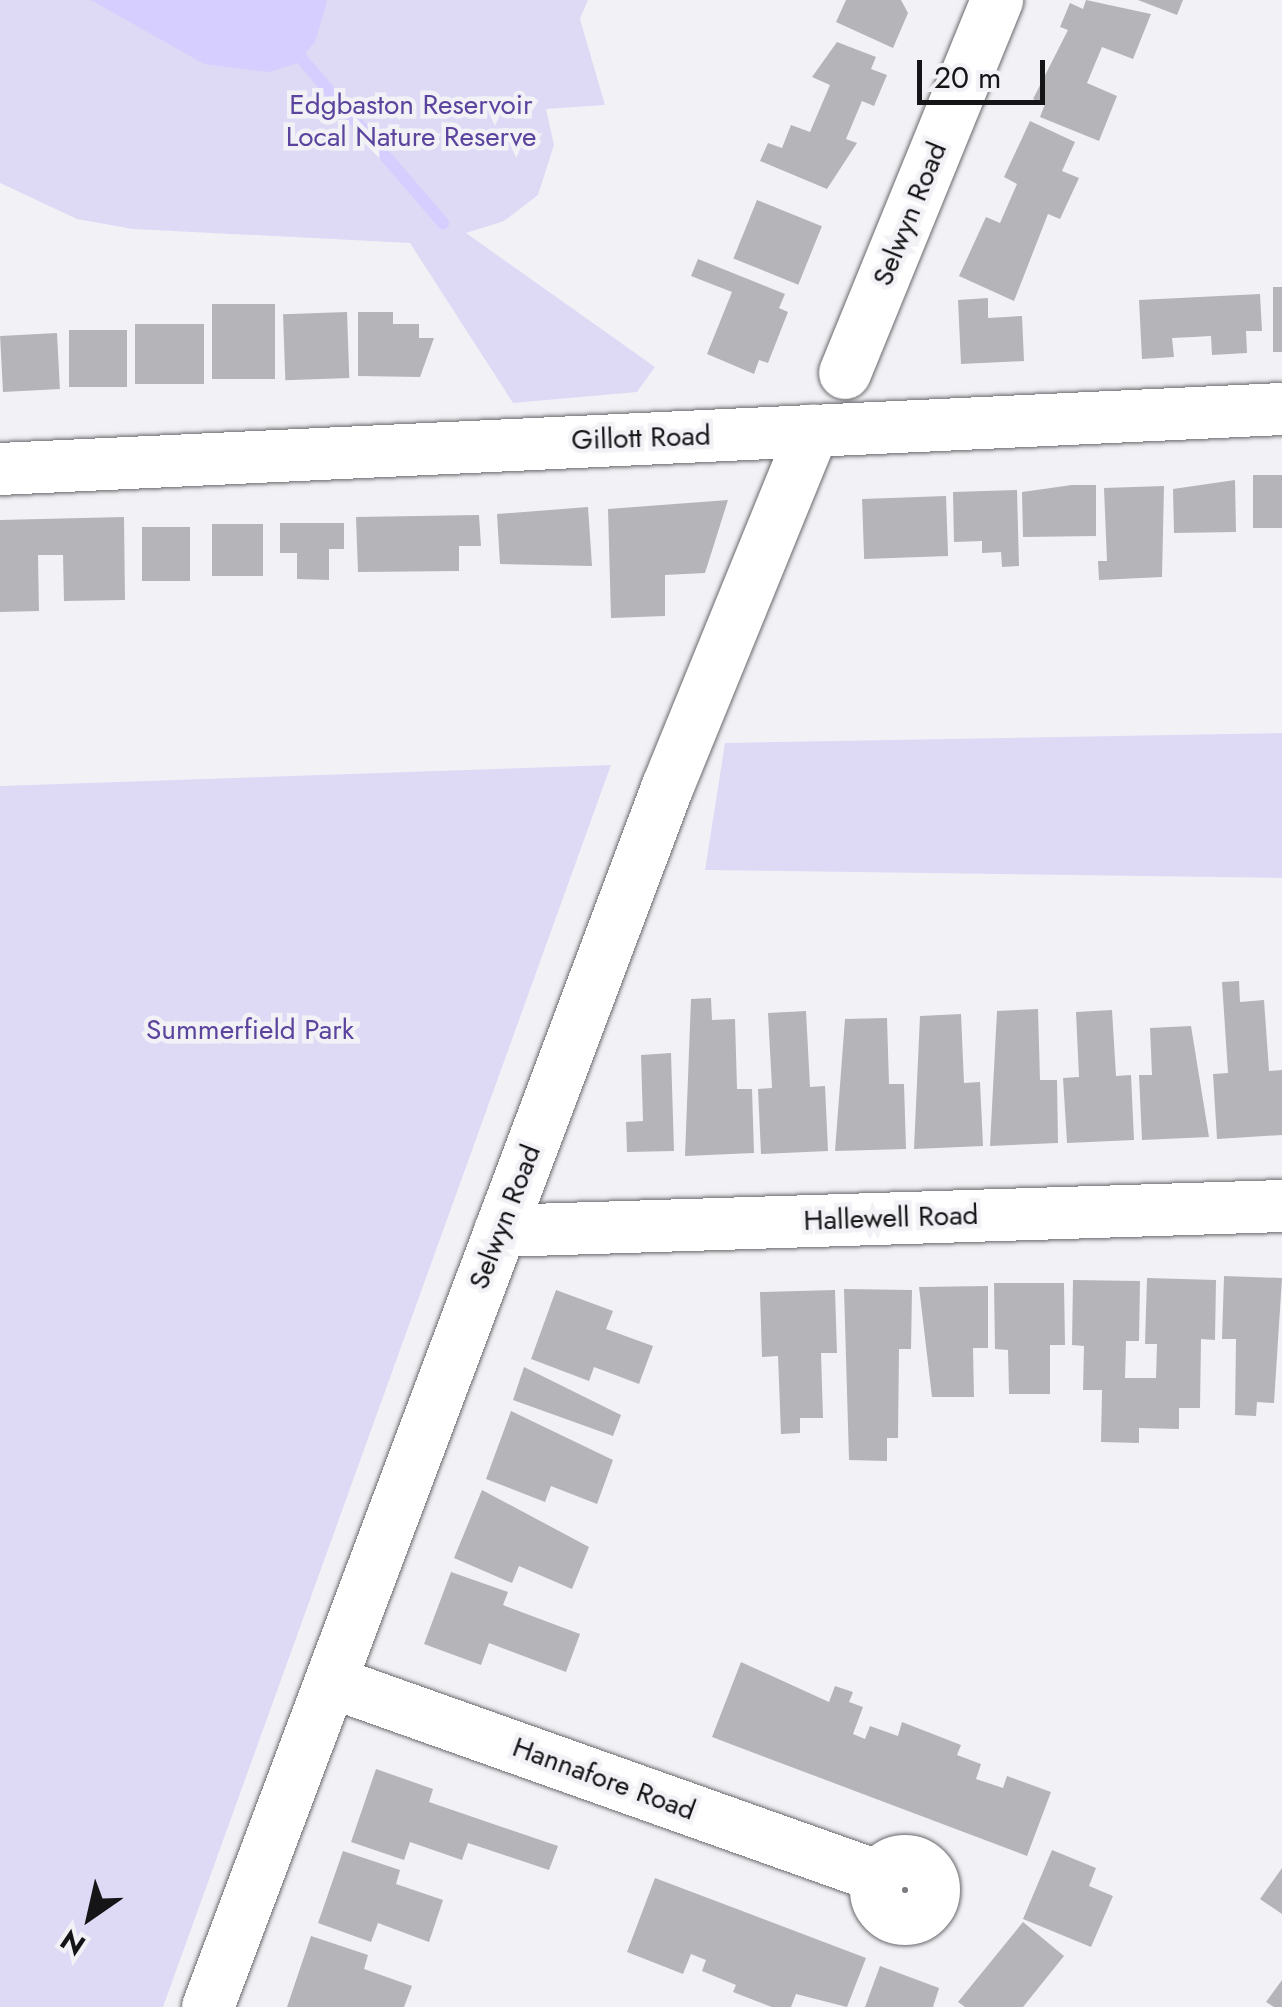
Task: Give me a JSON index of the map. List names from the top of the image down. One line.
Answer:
{"streets":{"street":["Selwyn Road","Gillott Road","Hallewell Road","Hannafore Road"]},"crossings":[["Selwyn Road","Gillott Road"],["Selwyn Road","Hallewell Road"],["Selwyn Road","Hannafore Road"]],"parks":["Edgbaston Reservoir Local Nature Reserve","Summerfield Park"],"scale_bar":"20 m","north":"bottom left"}
